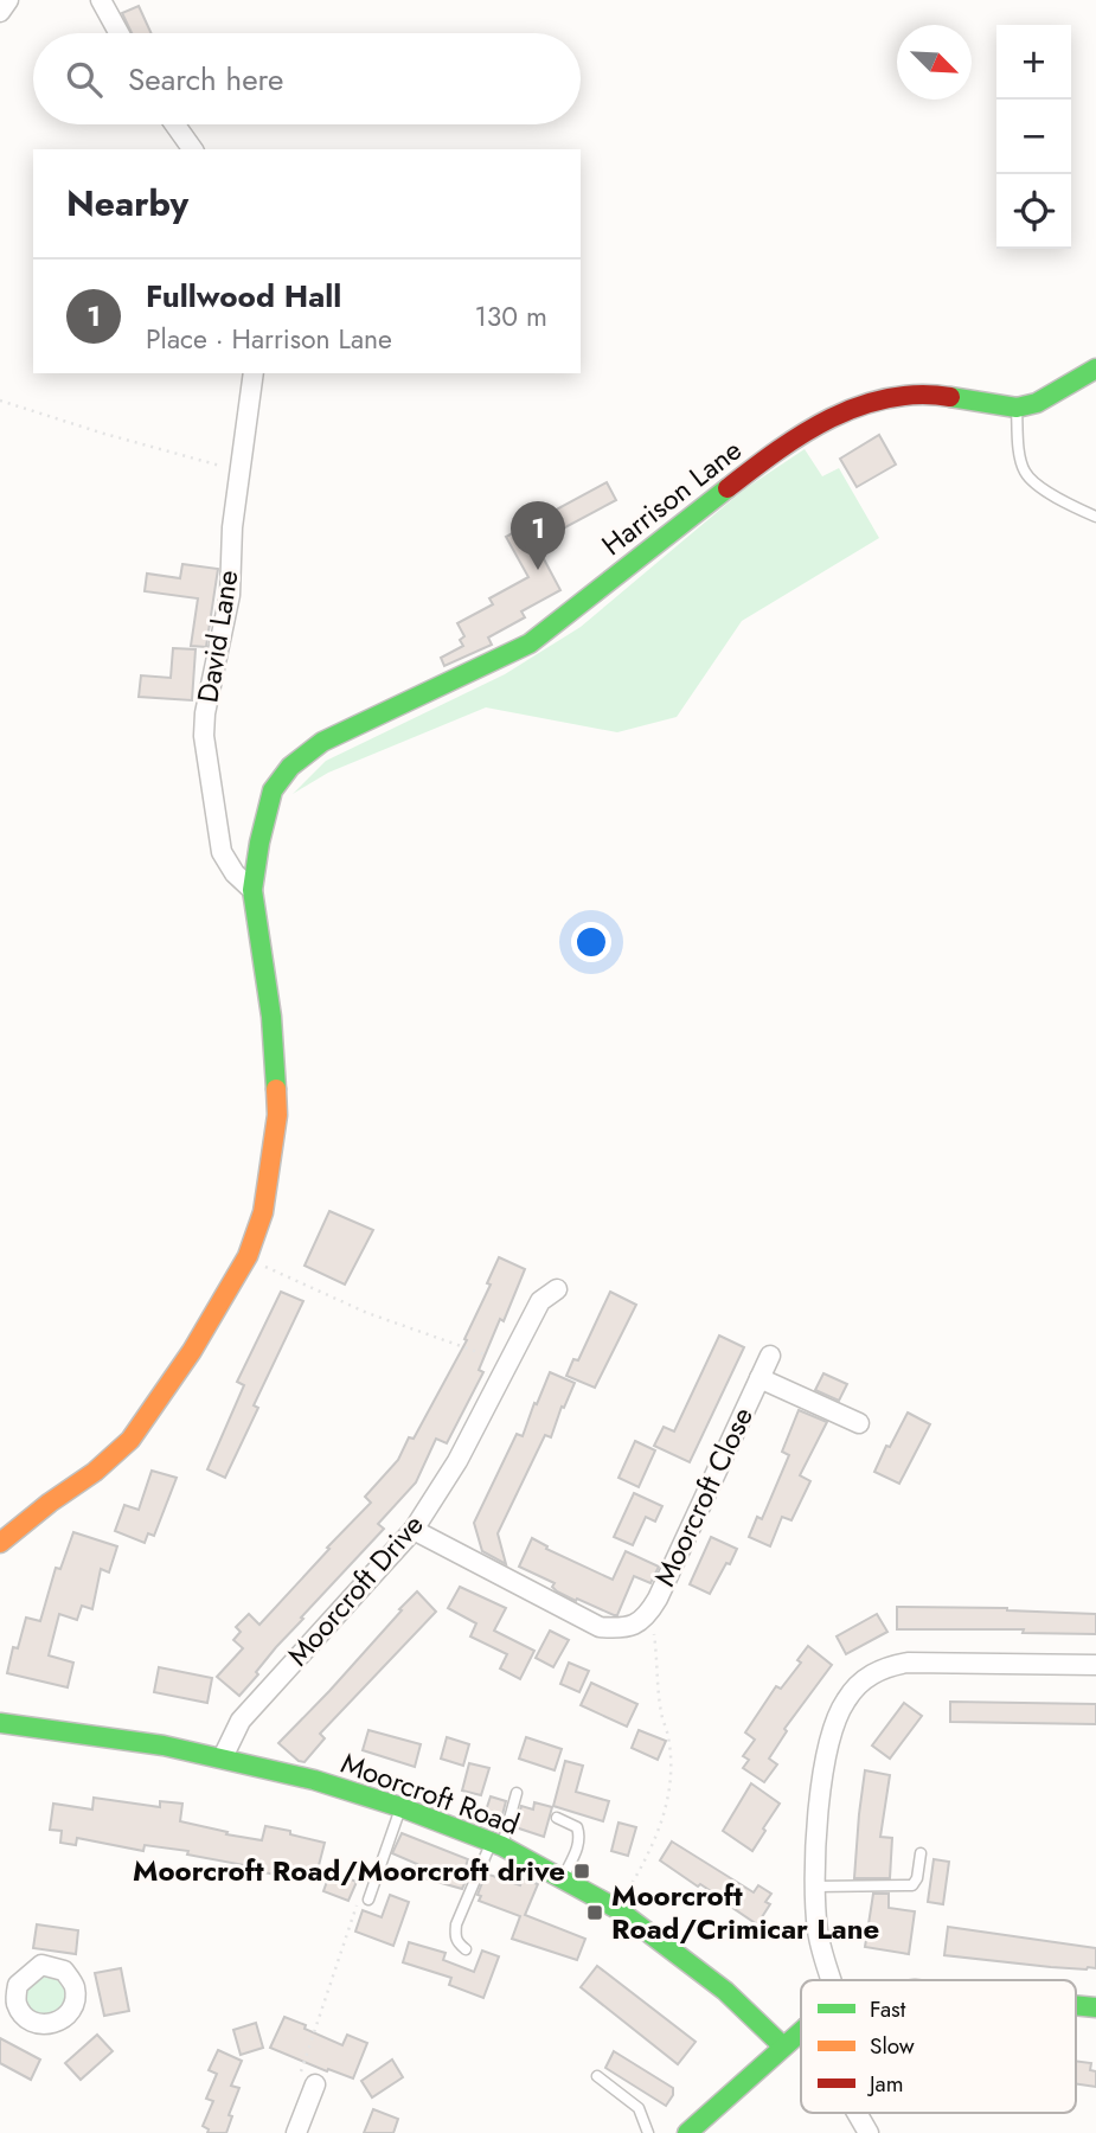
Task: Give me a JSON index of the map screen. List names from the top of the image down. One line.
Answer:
{"streets":{"street":["Harrison Lane","David Lane","Moorcroft Close","Moorcroft Drive","Moorcroft Road"]},"crossings":[["Harrison Lane","David Lane"],["Moorcroft Drive","Moorcroft Road"]],"places":{"transit":["Moorcroft Road/Moorcroft drive","Moorcroft Road/Crimicar Lane"]},"legend":["Fast","Slow","Jam"],"north":"bottom right","page":{"map_buttons":["+","−"],"search":"Search here","heading":"Nearby","list":[{"mark":"1","name":"Fullwood Hall","note":"Place · Harrison Lane","value":"130 m"}],"pins":"1"}}
